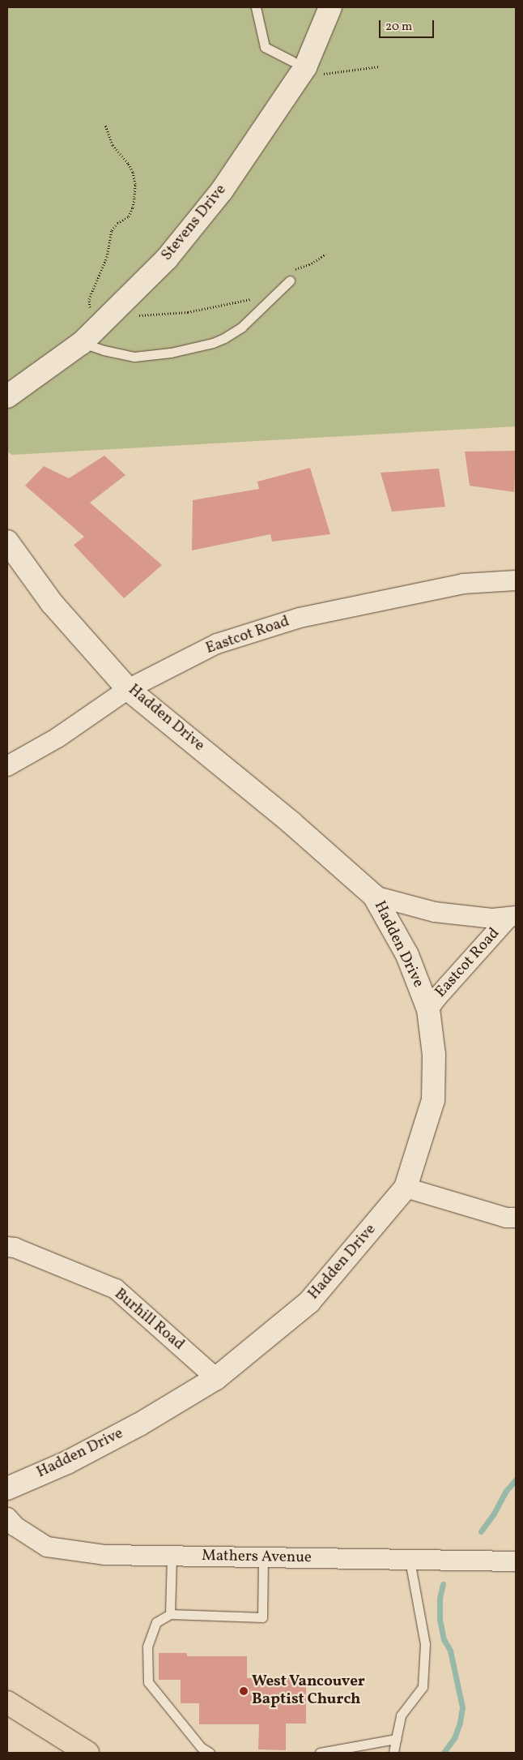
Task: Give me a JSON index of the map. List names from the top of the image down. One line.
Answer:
{"streets":{"street":["Stevens Drive","Eastcot Road","Hadden Drive","Burhill Road","Mathers Avenue"]},"crossings":[["Eastcot Road","Hadden Drive"],["Hadden Drive","Burhill Road"]],"places":["West Vancouver Baptist Church"],"scale_bar":"20 m"}
